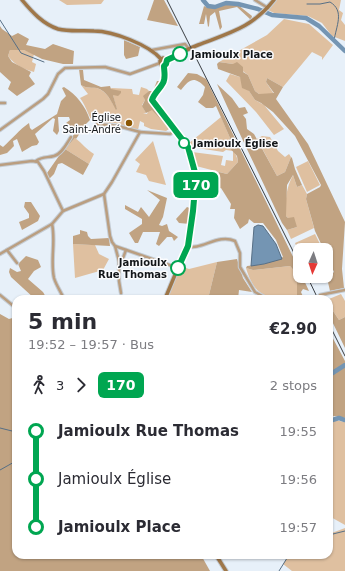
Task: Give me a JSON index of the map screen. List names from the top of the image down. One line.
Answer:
{"places":["Jamioulx Place","Église Saint-André","Jamioulx Église","Jamioulx Rue Thomas"],"lines":["bus line 170"],"north":"bottom","page":{"on_map":"170","heading":["5 min","19:52 – 19:57 · Bus","€2.90"],"legs":["3","170","2 stops"],"list":[{"name":"Jamioulx Rue Thomas","value":"19:55"},{"name":"Jamioulx Église","value":"19:56"},{"name":"Jamioulx Place","value":"19:57"}]}}
